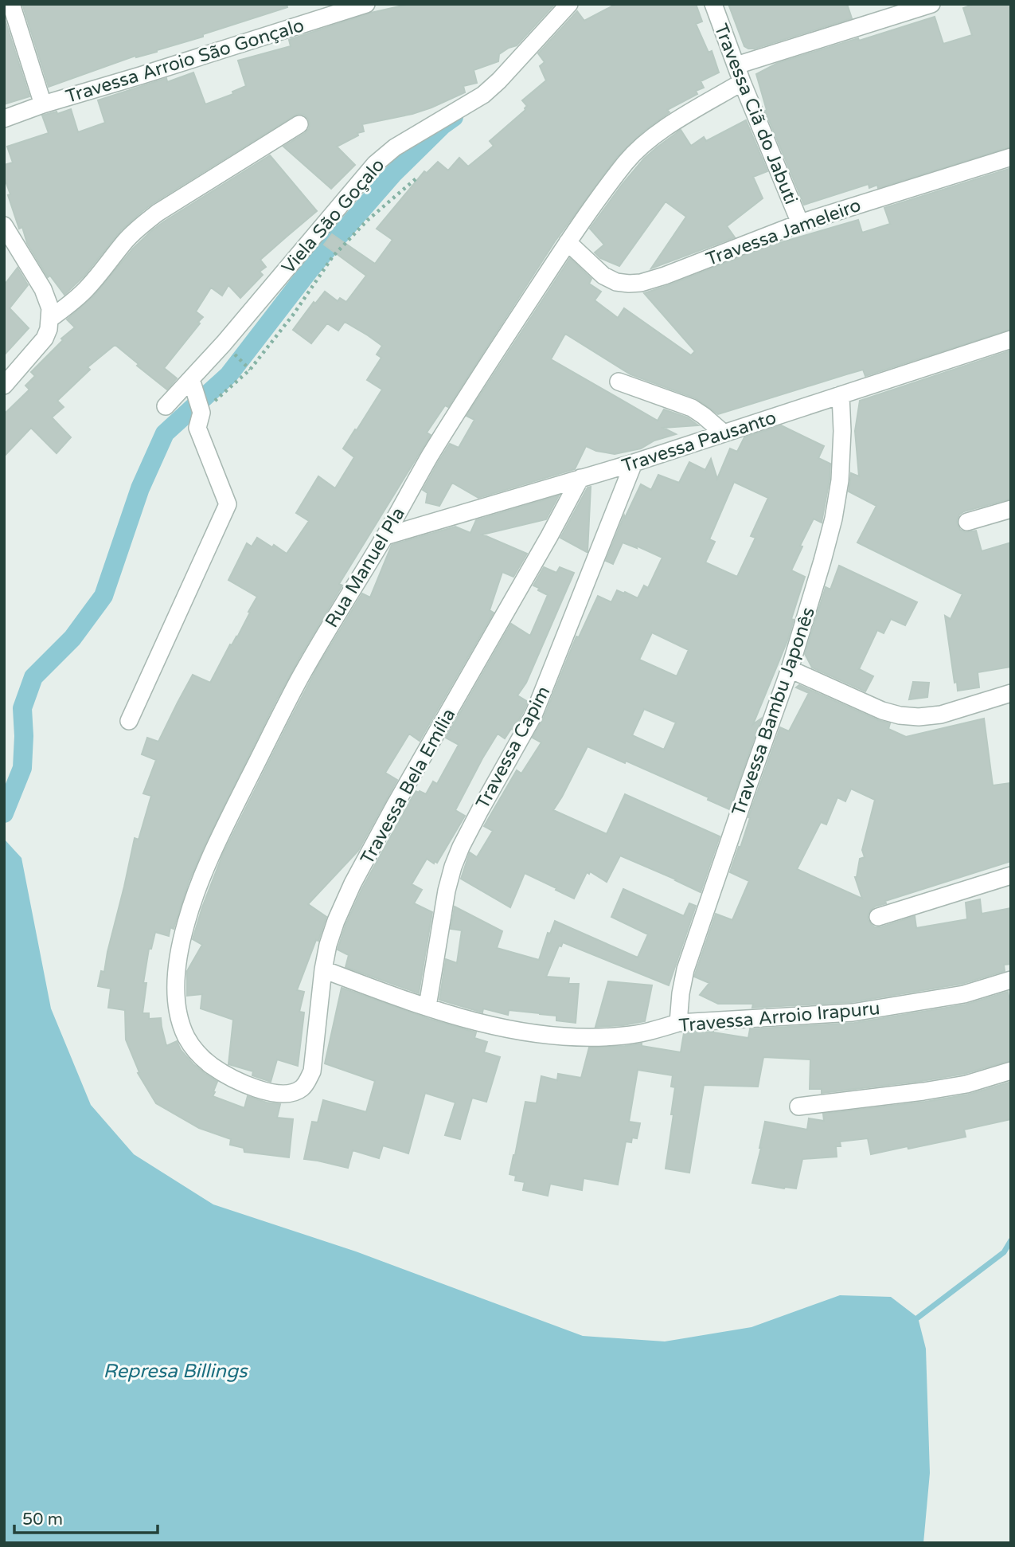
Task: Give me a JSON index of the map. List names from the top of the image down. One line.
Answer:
{"streets":{"street":["Travessa Arroio São Gonçalo","Travessa Ciã do Jabuti","Viela São Goçalo","Travessa Jameleiro","Travessa Pausanto","Rua Manuel Pla","Travessa Bambu Japonês","Travessa Capim","Travessa Bela Emília","Travessa Arroio Irapuru"]},"crossings":[["Travessa Ciã do Jabuti","Travessa Jameleiro"],["Travessa Ciã do Jabuti","Rua Manuel Pla"],["Travessa Jameleiro","Rua Manuel Pla"],["Travessa Pausanto","Rua Manuel Pla"],["Travessa Pausanto","Travessa Bambu Japonês"],["Travessa Pausanto","Travessa Capim"],["Travessa Pausanto","Travessa Bela Emília"],["Rua Manuel Pla","Travessa Bela Emília"],["Travessa Bambu Japonês","Travessa Arroio Irapuru"],["Travessa Capim","Travessa Arroio Irapuru"],["Travessa Bela Emília","Travessa Arroio Irapuru"]],"water":["Represa Billings"],"scale_bar":"50 m"}
